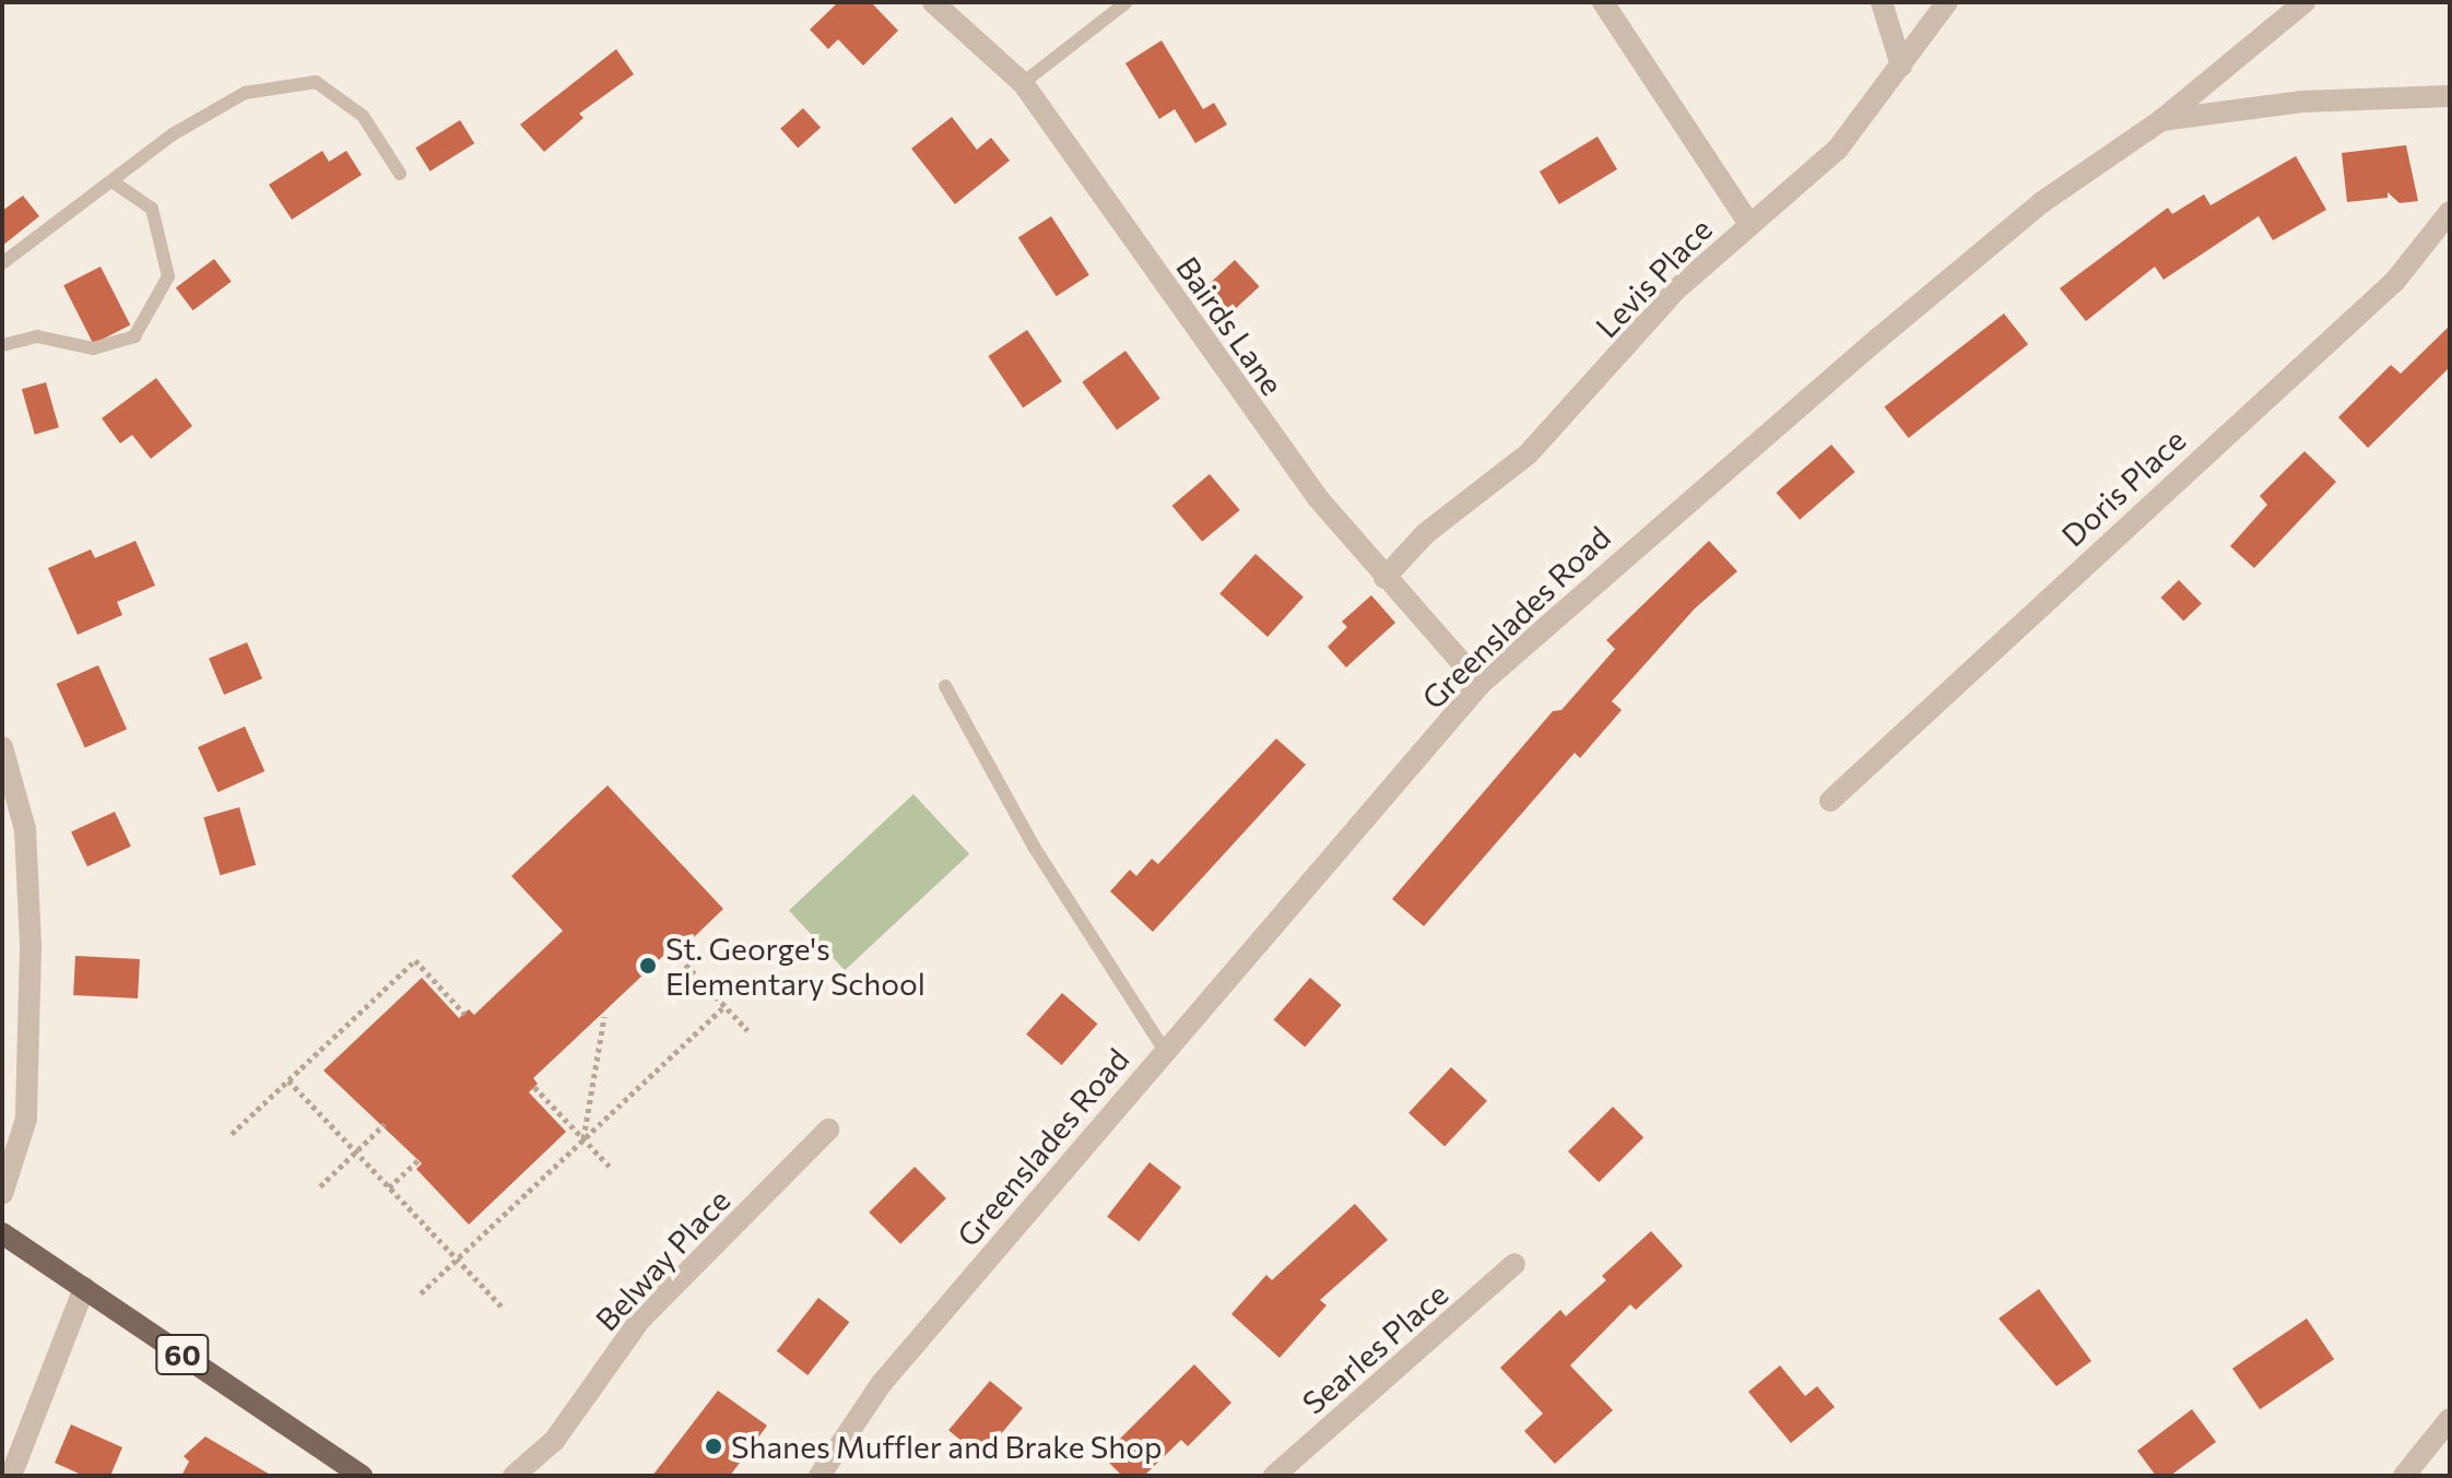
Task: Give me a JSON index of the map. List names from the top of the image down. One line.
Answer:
{"streets":{"main road":["60"],"street":["Levis Place","Bairds Lane","Doris Place","Greenslades Road","Belway Place","Searles Place"]},"crossings":[["Levis Place","Bairds Lane"],["Bairds Lane","Greenslades Road"]],"places":["St. George's Elementary School","Shanes Muffler and Brake Shop"]}
